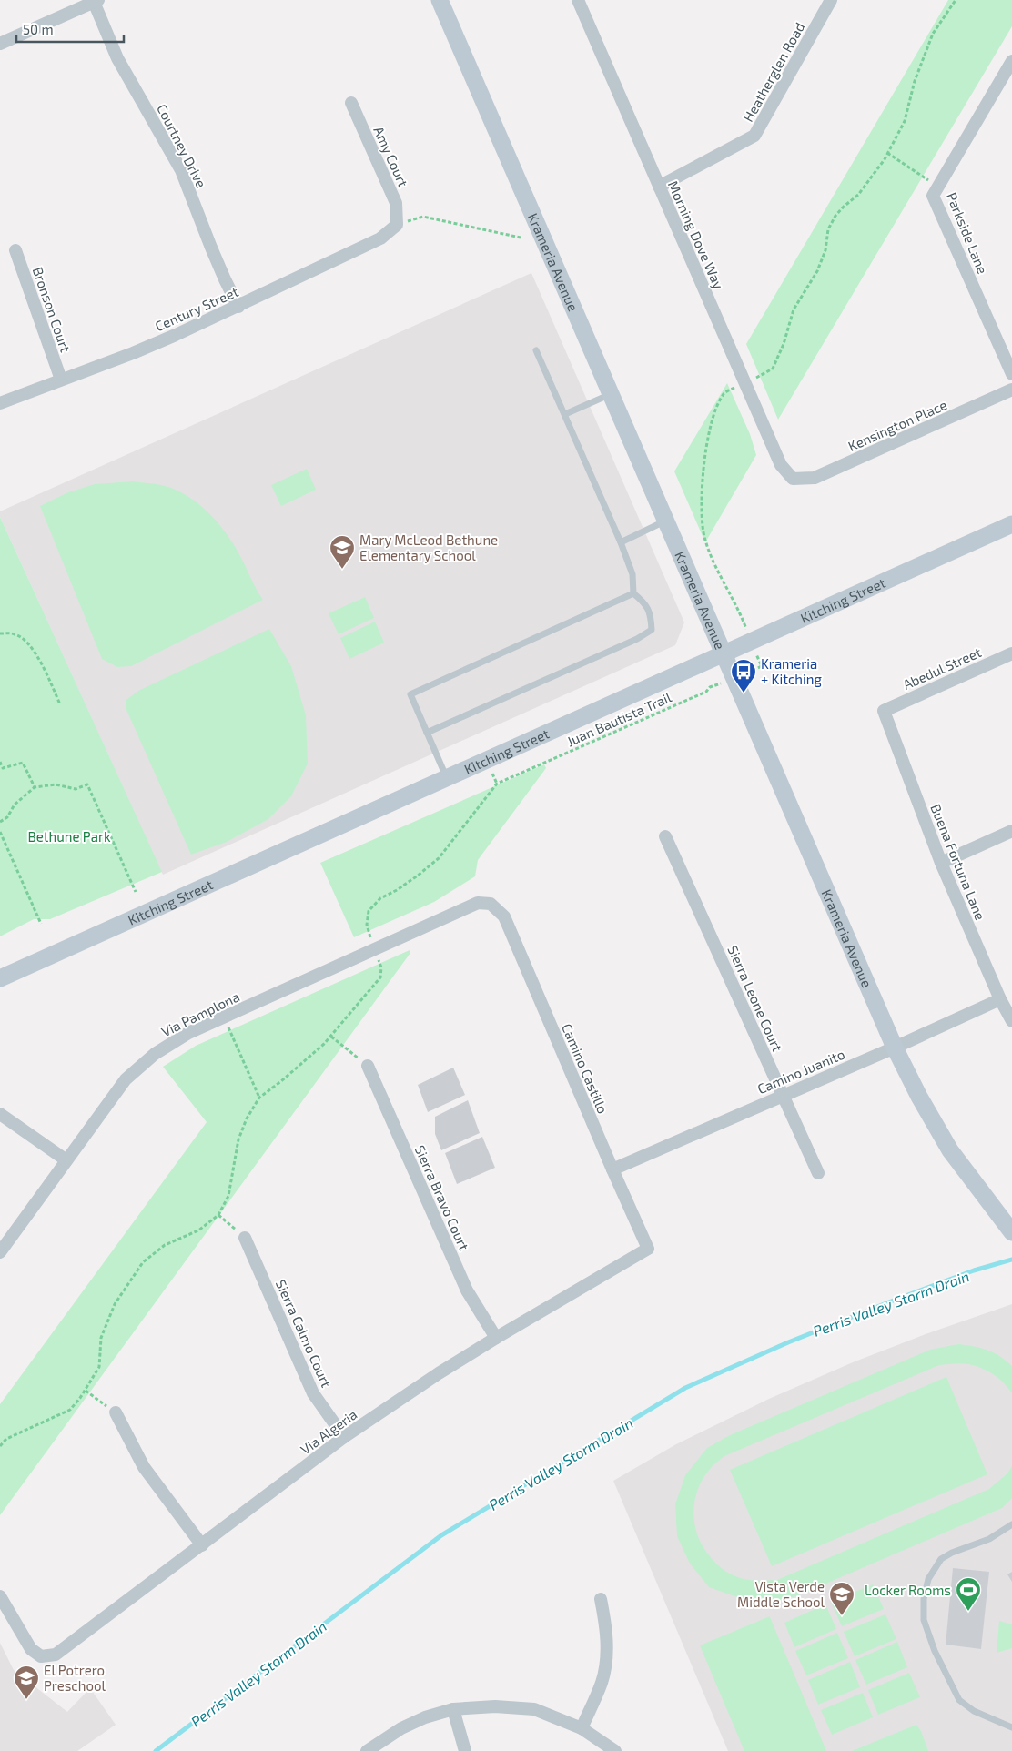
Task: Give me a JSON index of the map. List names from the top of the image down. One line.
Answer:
{"streets":{"street":["Heatherglen Road","Courtney Drive","Amy Court","Parkside Lane","Morning Dove Way","Krameria Avenue","Century Street","Bronson Court","Kensington Place","Kitching Street","Abedul Street","Buena Fortuna Lane","Sierra Leone Court","Via Pamplona","Camino Castillo","Camino Juanito","Sierra Bravo Court","Sierra Calmo Court","Via Algeria"],"path":["Juan Bautista Trail"]},"crossings":[["Heatherglen Road","Morning Dove Way"],["Courtney Drive","Century Street"],["Amy Court","Century Street"],["Morning Dove Way","Kensington Place"],["Krameria Avenue","Kitching Street"],["Krameria Avenue","Camino Juanito"],["Century Street","Bronson Court"],["Abedul Street","Buena Fortuna Lane"],["Juan Bautista Trail","Via Pamplona"],["Buena Fortuna Lane","Camino Juanito"],["Sierra Leone Court","Camino Juanito"],["Via Pamplona","Camino Castillo"],["Camino Castillo","Camino Juanito"],["Camino Castillo","Via Algeria"],["Sierra Bravo Court","Via Algeria"],["Sierra Calmo Court","Via Algeria"]],"water":["Perris Valley Storm Drain"],"parks":["Bethune Park"],"places":{"school or university":["Mary McLeod Bethune Elementary School","Vista Verde Middle School","El Potrero Preschool"],"bus stop":["Krameria + Kitching"],"sports":["Locker Rooms"]},"scale_bar":"50 m"}
